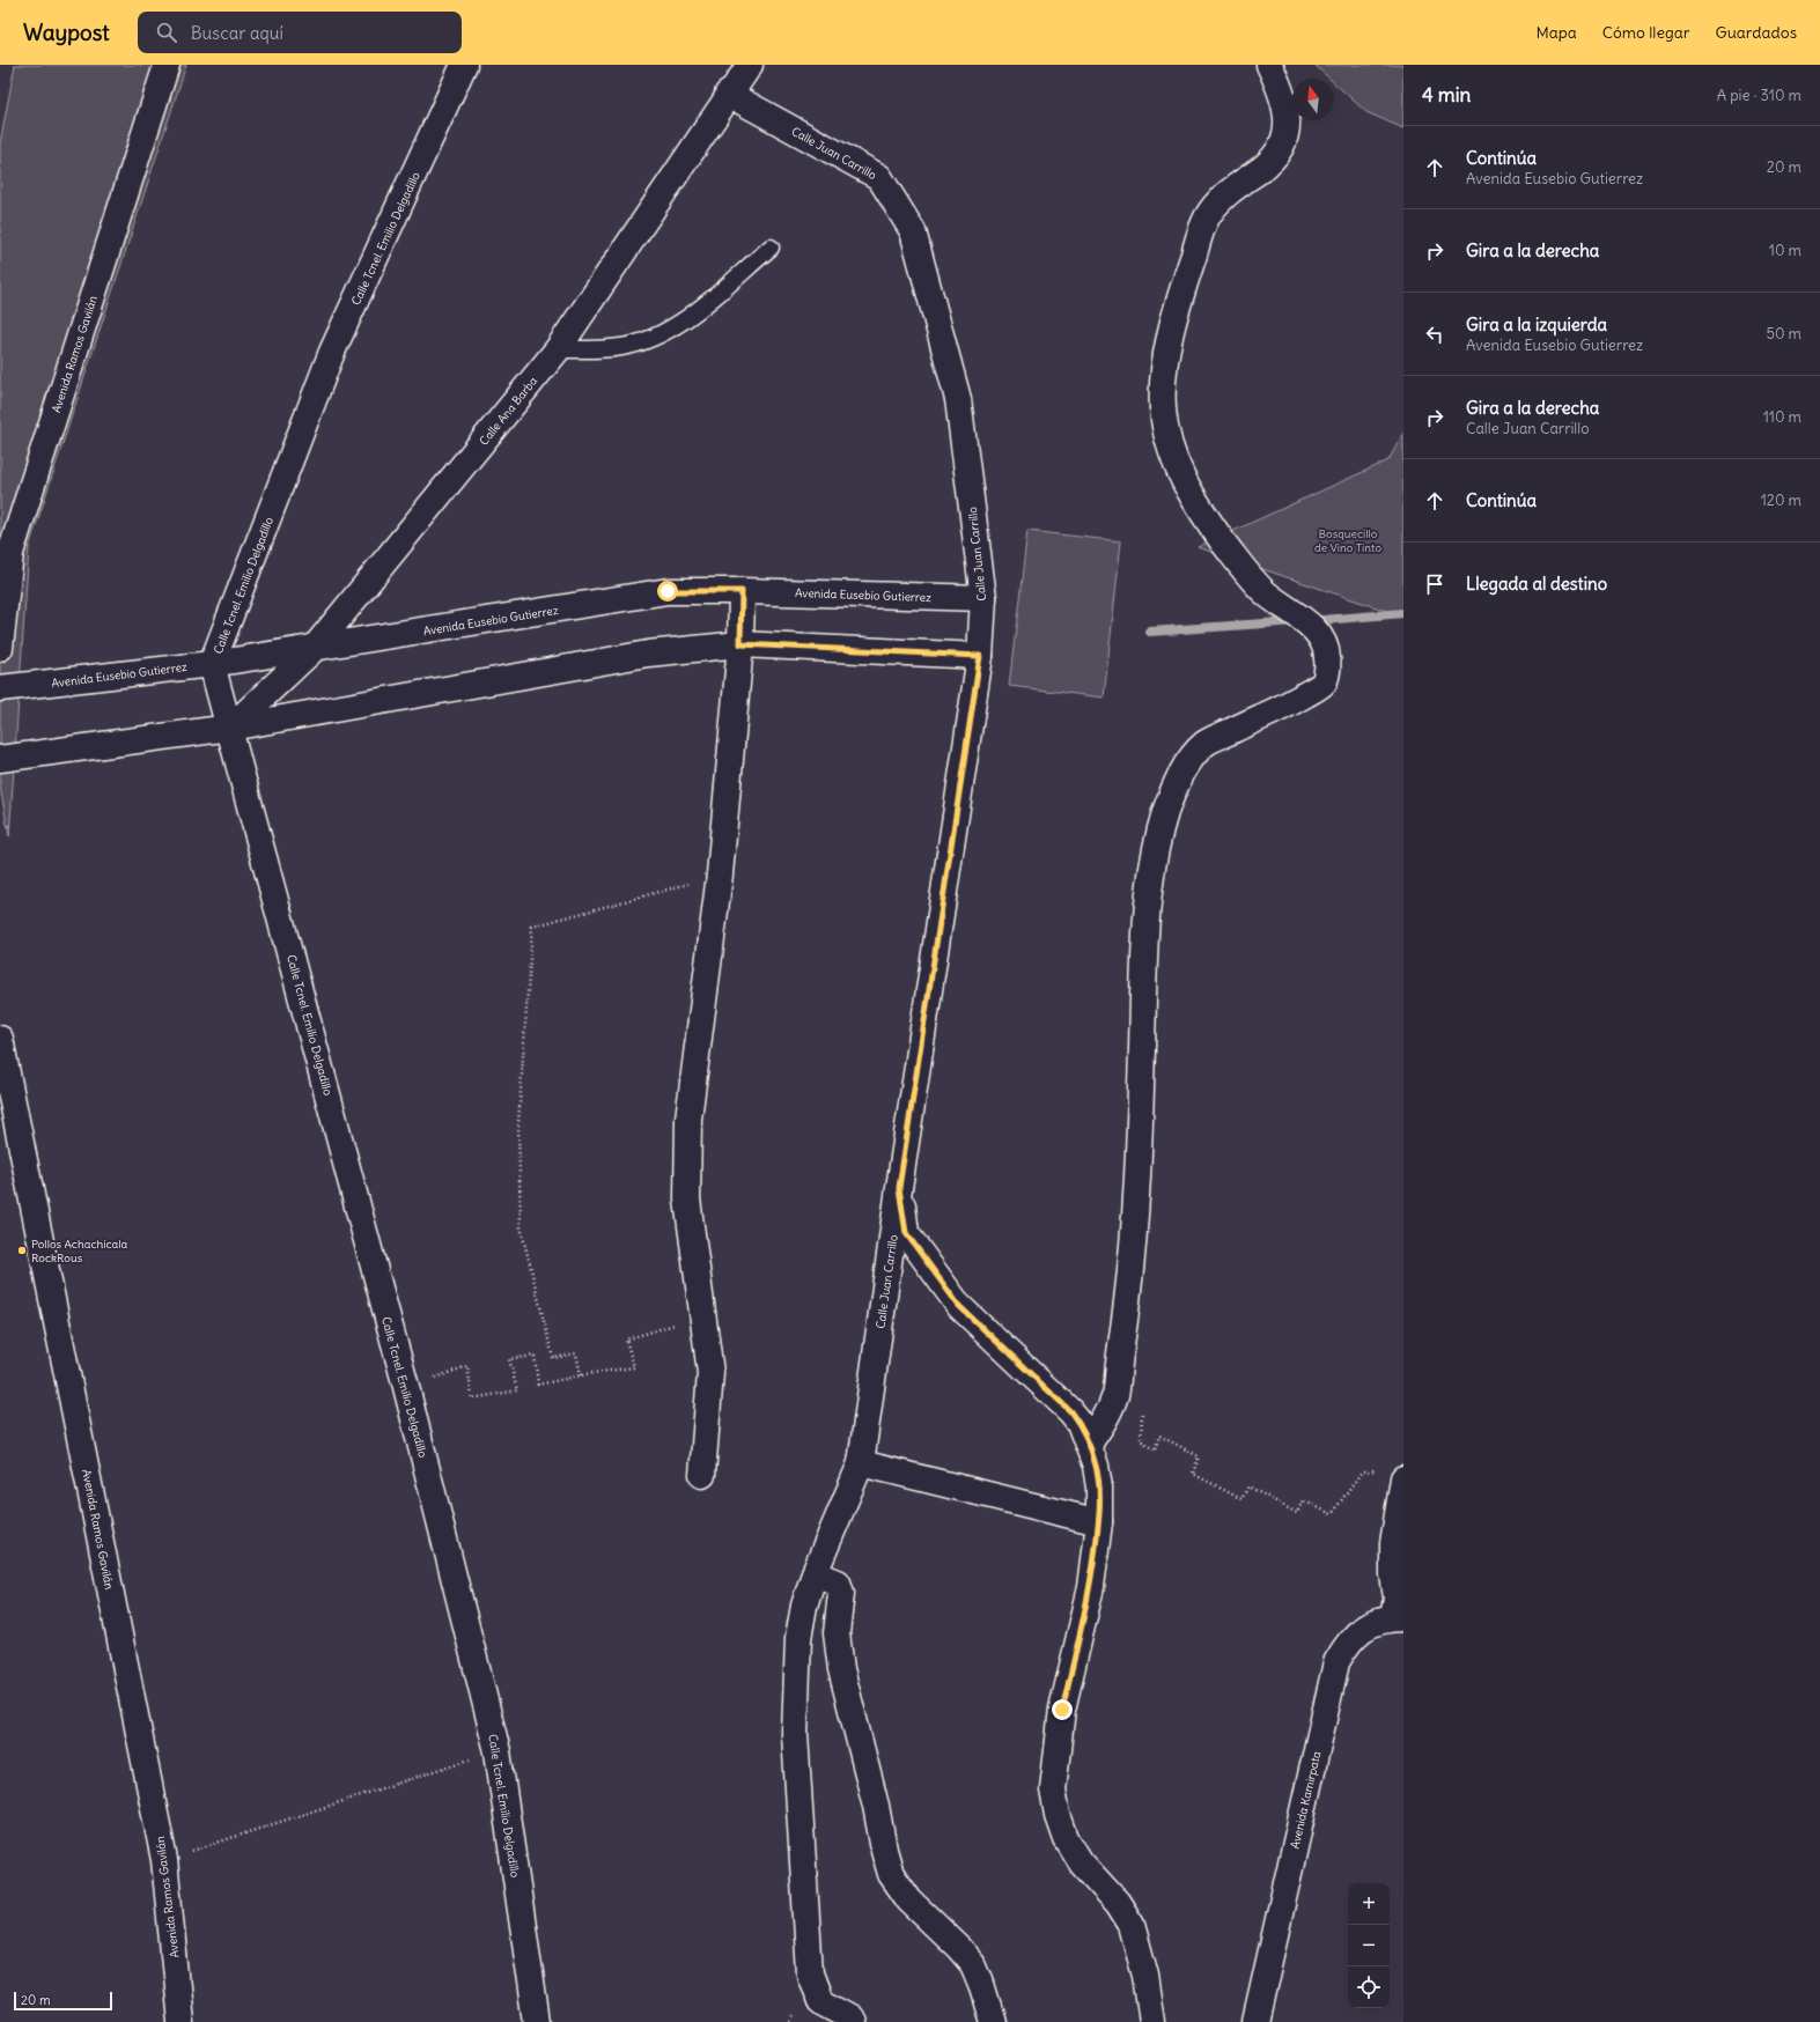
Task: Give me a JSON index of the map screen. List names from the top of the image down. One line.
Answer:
{"streets":{"street":["Calle Juan Carrillo","Calle Tcnel. Emilio Delgadillo","Avenida Ramos Gavilán","Calle Ana Barba","Avenida Eusebio Gutierrez","Avenida Kamirpata"]},"crossings":[["Calle Juan Carrillo","Calle Ana Barba"],["Calle Juan Carrillo","Avenida Eusebio Gutierrez"],["Calle Tcnel. Emilio Delgadillo","Calle Ana Barba"],["Calle Tcnel. Emilio Delgadillo","Avenida Eusebio Gutierrez"],["Calle Ana Barba","Avenida Eusebio Gutierrez"]],"parks":["Bosquecillo de Vino Tinto"],"places":["Pollos Achachicala RockRous"],"scale_bar":"20 m","north":"top","page":{"header":"Waypost","search":"Buscar aquí","nav":["Mapa","Cómo llegar","Guardados"],"heading":["4 min","A pie · 310 m"],"list":[["Continúa","Avenida Eusebio Gutierrez","20 m"],["Gira a la derecha","10 m"],["Gira a la izquierda","Avenida Eusebio Gutierrez","50 m"],["Gira a la derecha","Calle Juan Carrillo","110 m"],["Continúa","120 m"],"Llegada al destino"],"map_buttons":["+","−"],"scale":"20 m"}}
